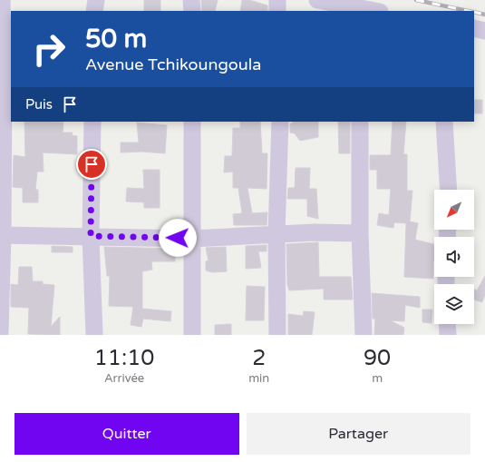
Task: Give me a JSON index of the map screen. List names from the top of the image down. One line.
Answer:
{"north":"bottom left","page":{"turn":["50 m","Avenue Tchikoungoula"],"then":"Puis","eta":["11:10","Arrivée","2","min","90","m"],"buttons":["Quitter","Partager"]}}
